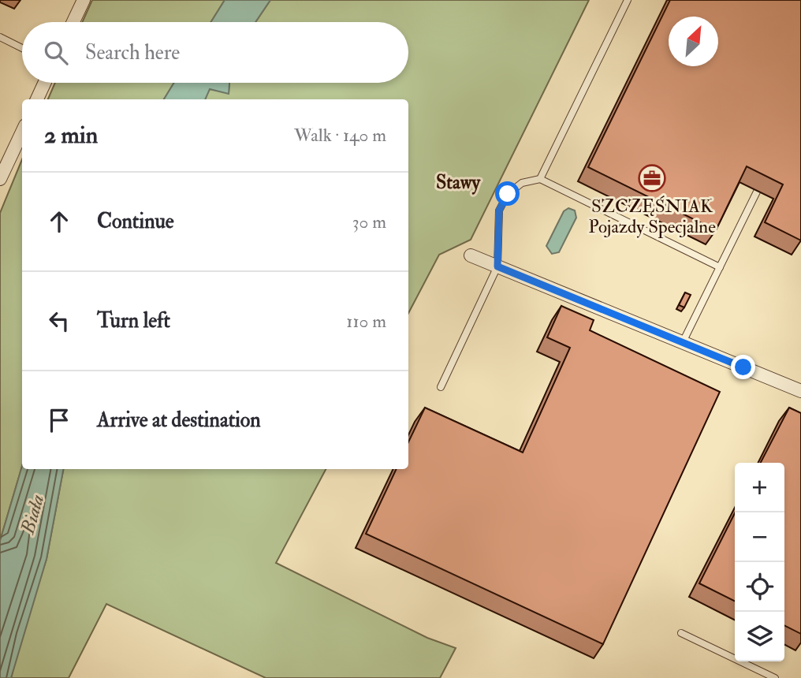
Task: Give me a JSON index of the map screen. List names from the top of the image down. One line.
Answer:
{"districts":["Stawy"],"water":["Biała"],"places":{"office":["SZCZĘŚNIAK Pojazdy Specjalne"]},"north":"top right","page":{"search":"Search here","heading":["2 min","Walk · 140 m"],"list":[["Continue","30 m"],["Turn left","110 m"],"Arrive at destination"],"map_buttons":["+","−"]}}
